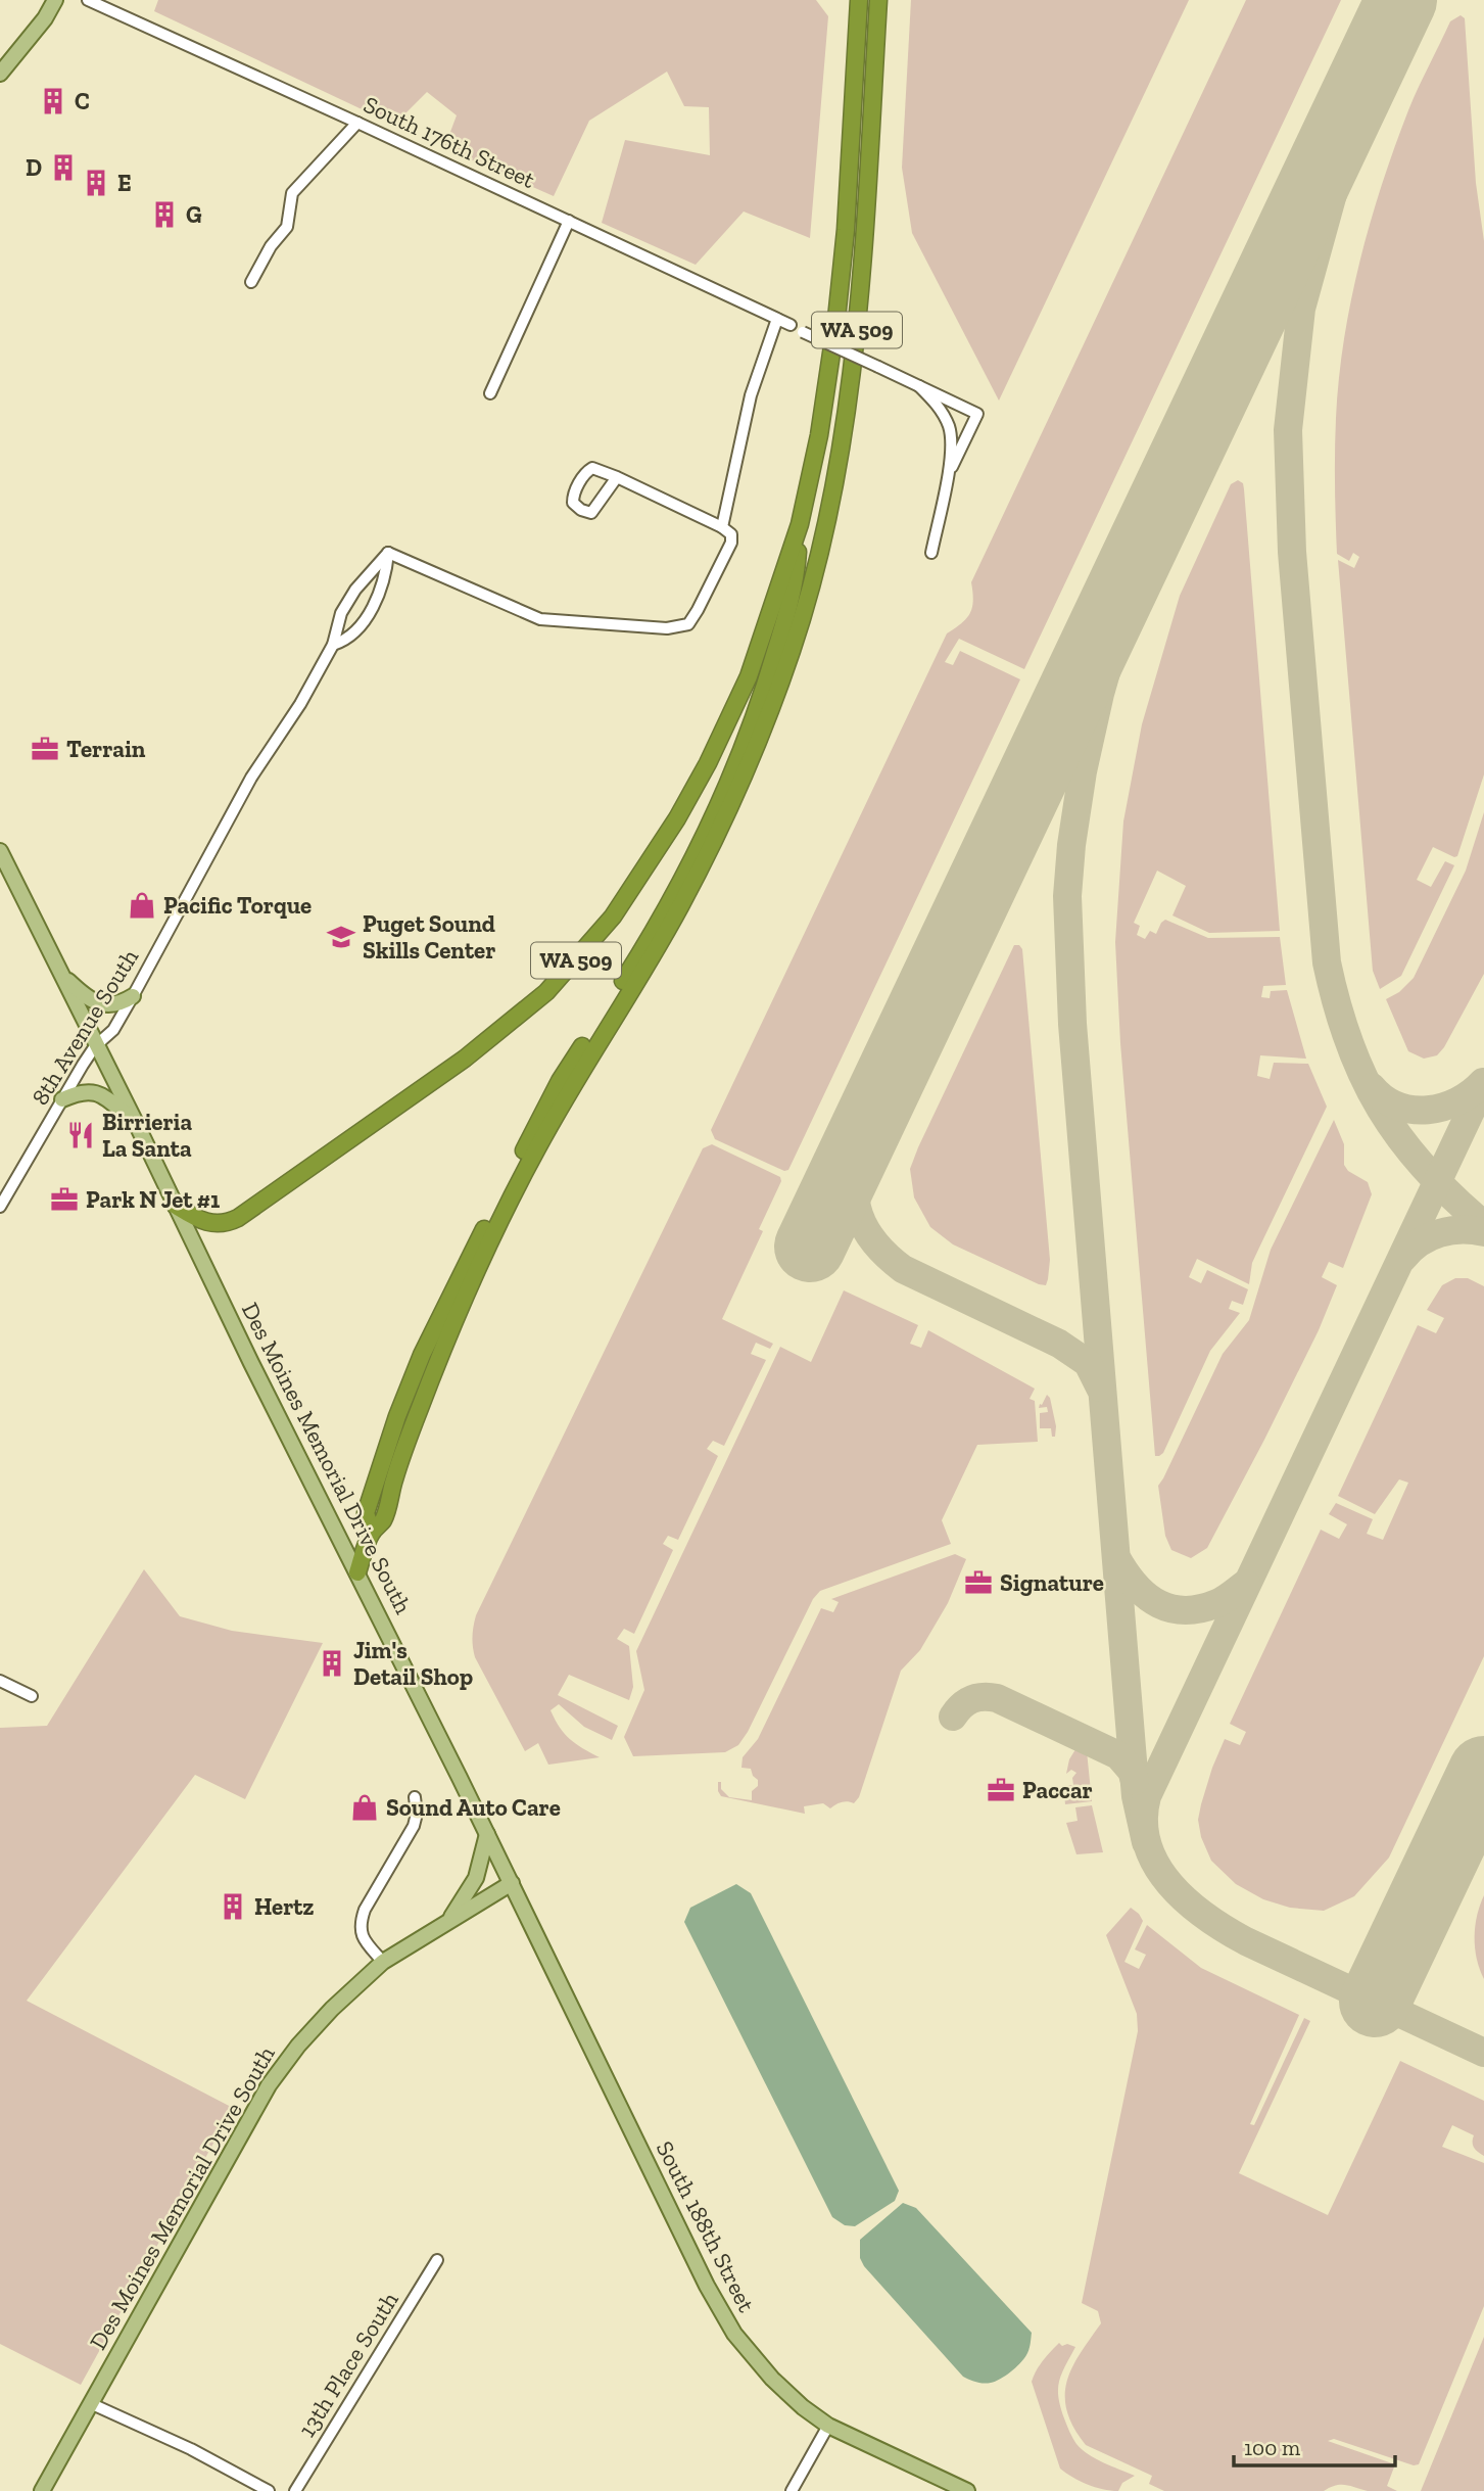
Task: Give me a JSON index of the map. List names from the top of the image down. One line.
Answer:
{"streets":{"highway":["WA 509"],"main road":["Des Moines Memorial Drive South","South 188th Street"],"street":["South 176th Street","8th Avenue South","13th Place South"]},"crossings":[["WA 509","Des Moines Memorial Drive South"],["8th Avenue South","Des Moines Memorial Drive South"],["Des Moines Memorial Drive South","South 188th Street"]],"places":{"building":["C","D","E","G","Jim's Detail Shop","Hertz"],"office":["Terrain","Park N Jet #1","Signature","Paccar"],"shop":["Pacific Torque","Sound Auto Care"],"school or university":["Puget Sound Skills Center"],"restaurant":["Birrieria La Santa"]},"scale_bar":"100 m"}
